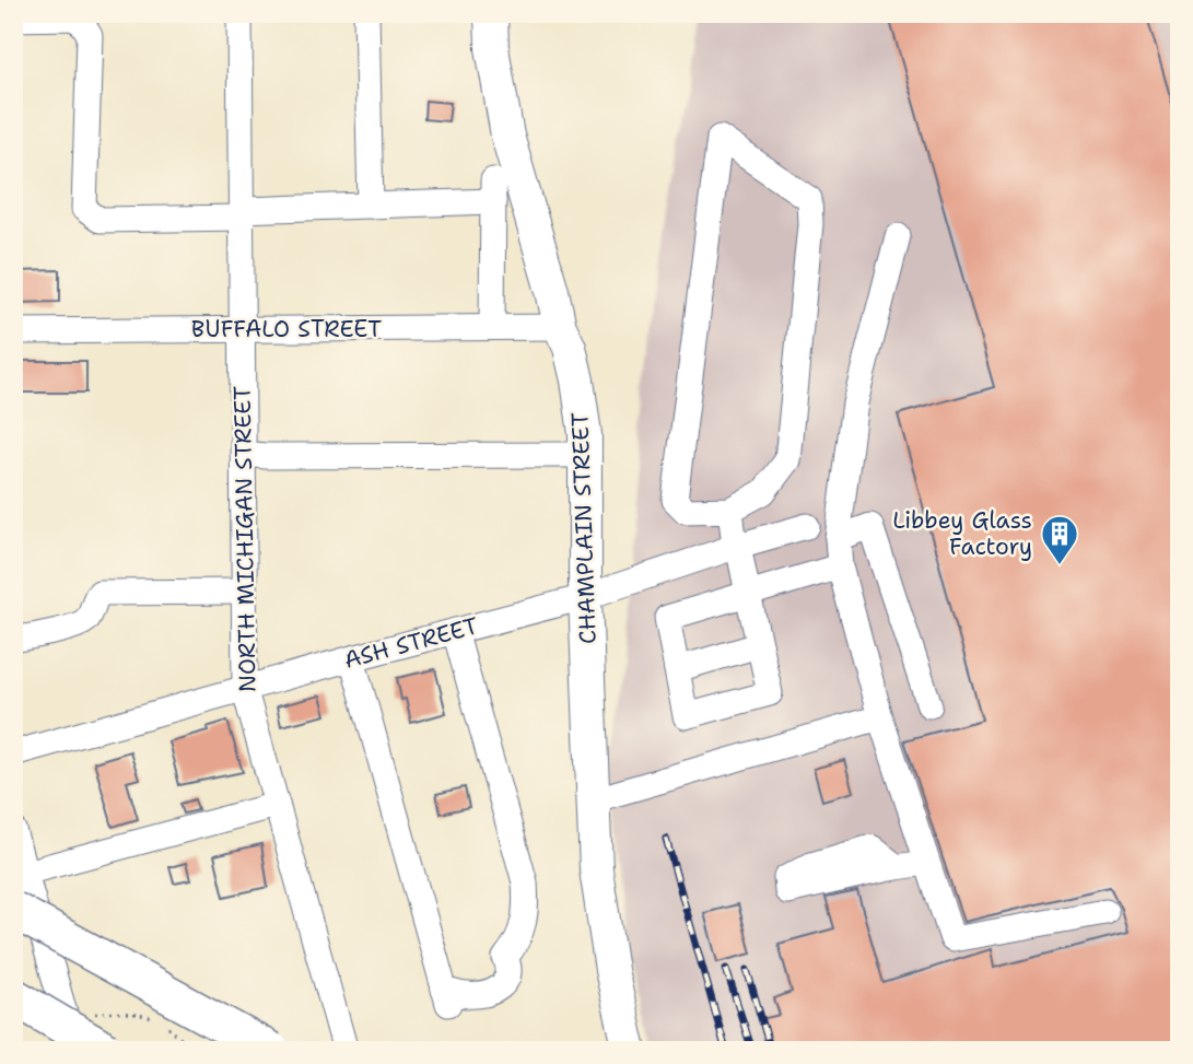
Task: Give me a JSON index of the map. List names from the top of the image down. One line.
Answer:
{"streets":{"main road":["CHAMPLAIN STREET"],"street":["BUFFALO STREET","NORTH MICHIGAN STREET","ASH STREET"]},"crossings":[["BUFFALO STREET","CHAMPLAIN STREET"],["BUFFALO STREET","NORTH MICHIGAN STREET"],["CHAMPLAIN STREET","ASH STREET"],["NORTH MICHIGAN STREET","ASH STREET"]],"places":{"building":["Libbey Glass Factory"]}}
